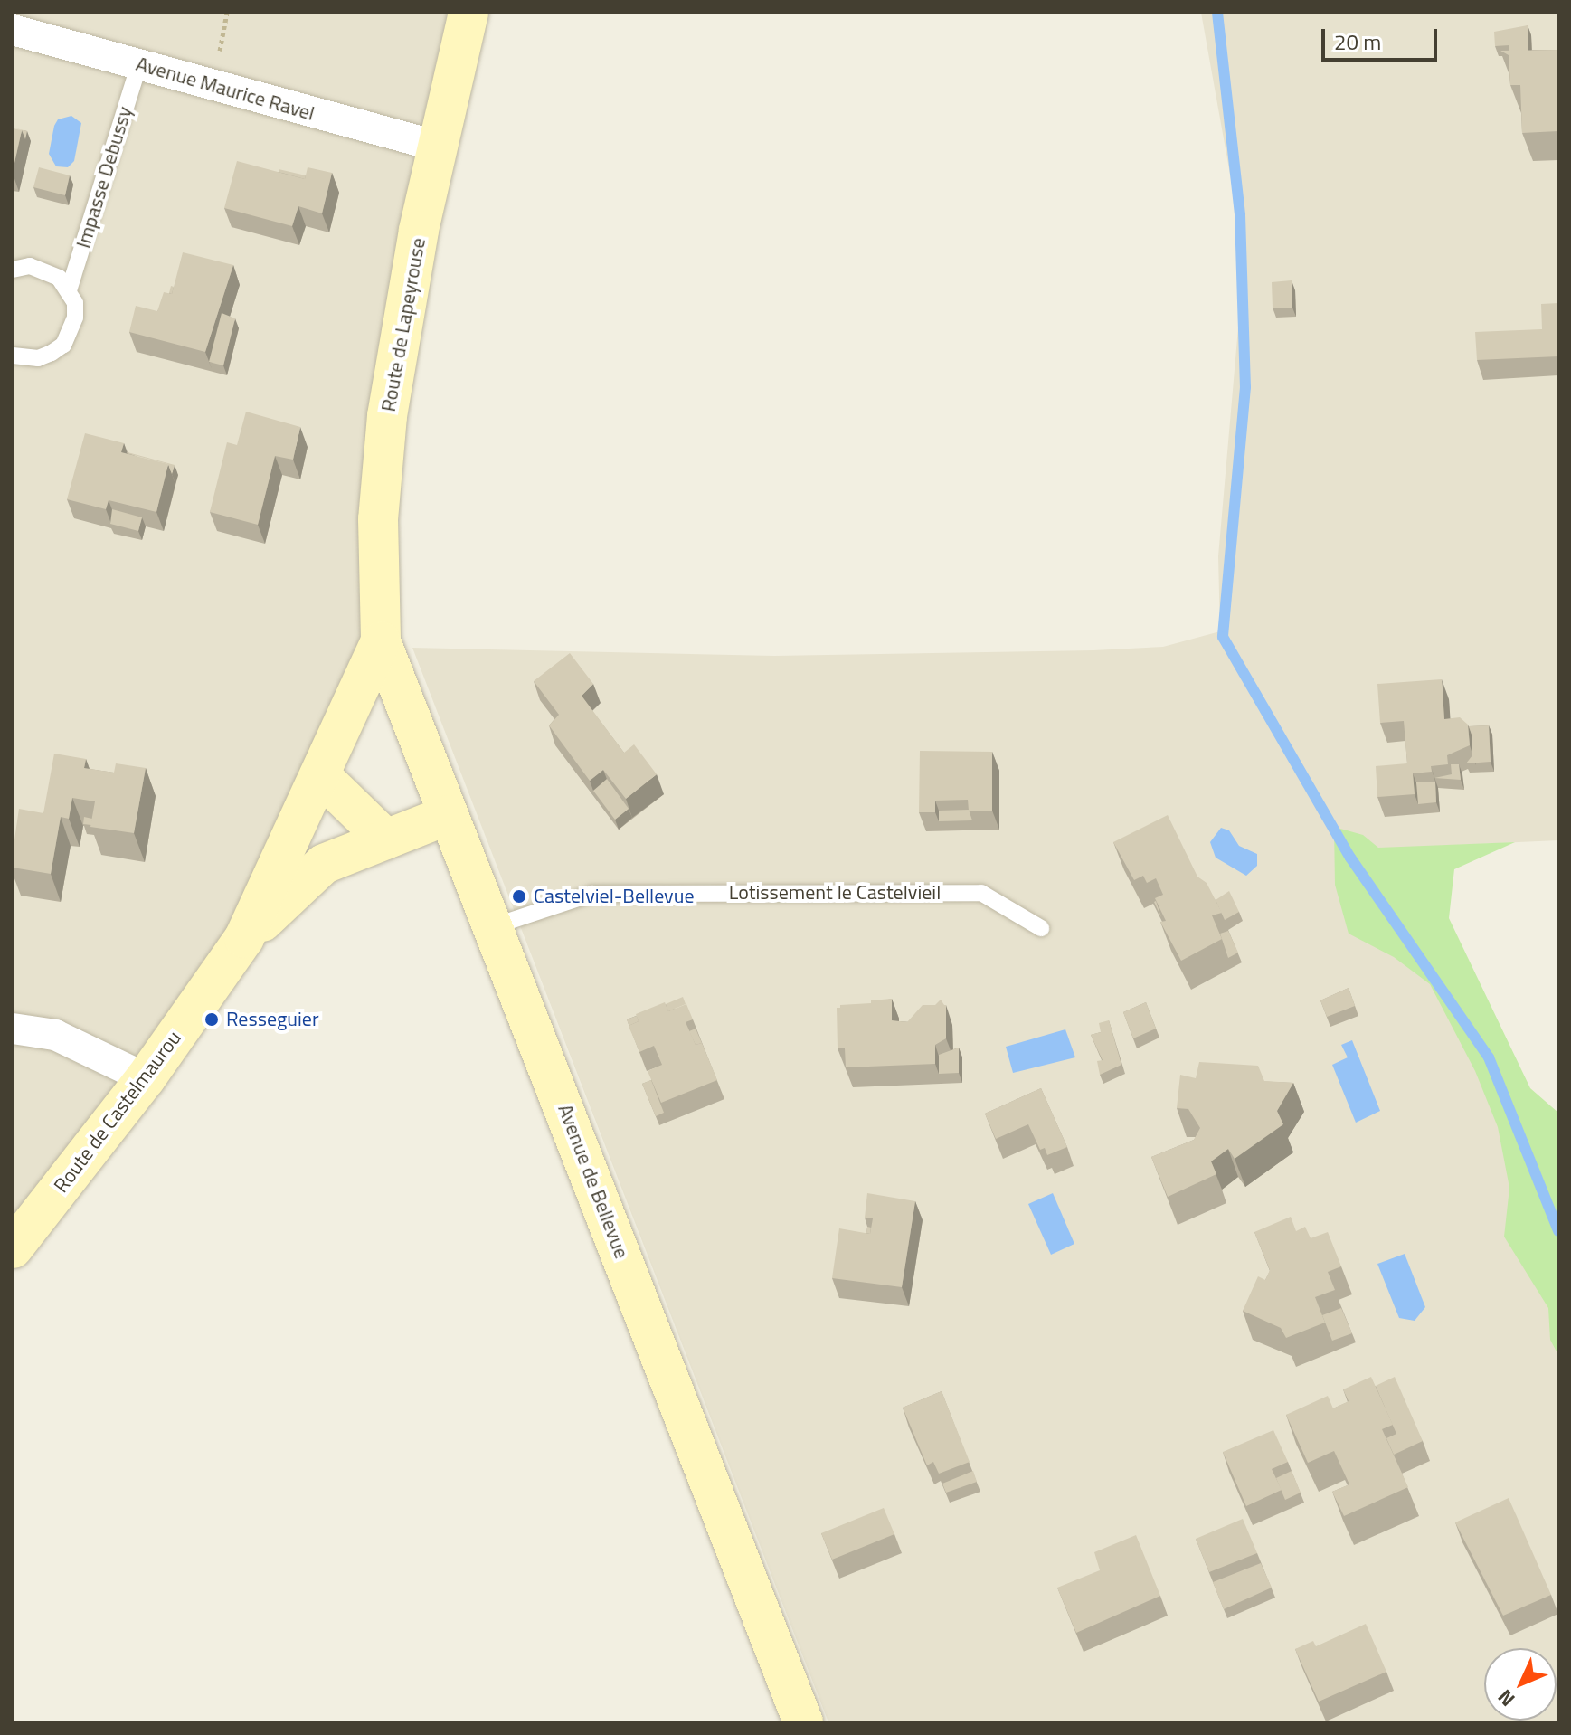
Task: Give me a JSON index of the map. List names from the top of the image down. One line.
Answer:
{"streets":{"street":["Avenue Maurice Ravel","Route de Lapeyrouse","Route de Castelmaurou","Avenue de Bellevue"],"lane":["Impasse Debussy","Lotissement le Castelvieil"]},"crossings":[["Avenue Maurice Ravel","Impasse Debussy"],["Avenue Maurice Ravel","Route de Lapeyrouse"],["Route de Lapeyrouse","Route de Castelmaurou"],["Route de Lapeyrouse","Avenue de Bellevue"],["Lotissement le Castelvieil","Avenue de Bellevue"],["Route de Castelmaurou","Avenue de Bellevue"]],"places":["Castelviel-Bellevue","Resseguier"],"scale_bar":"20 m","north":"bottom left"}
